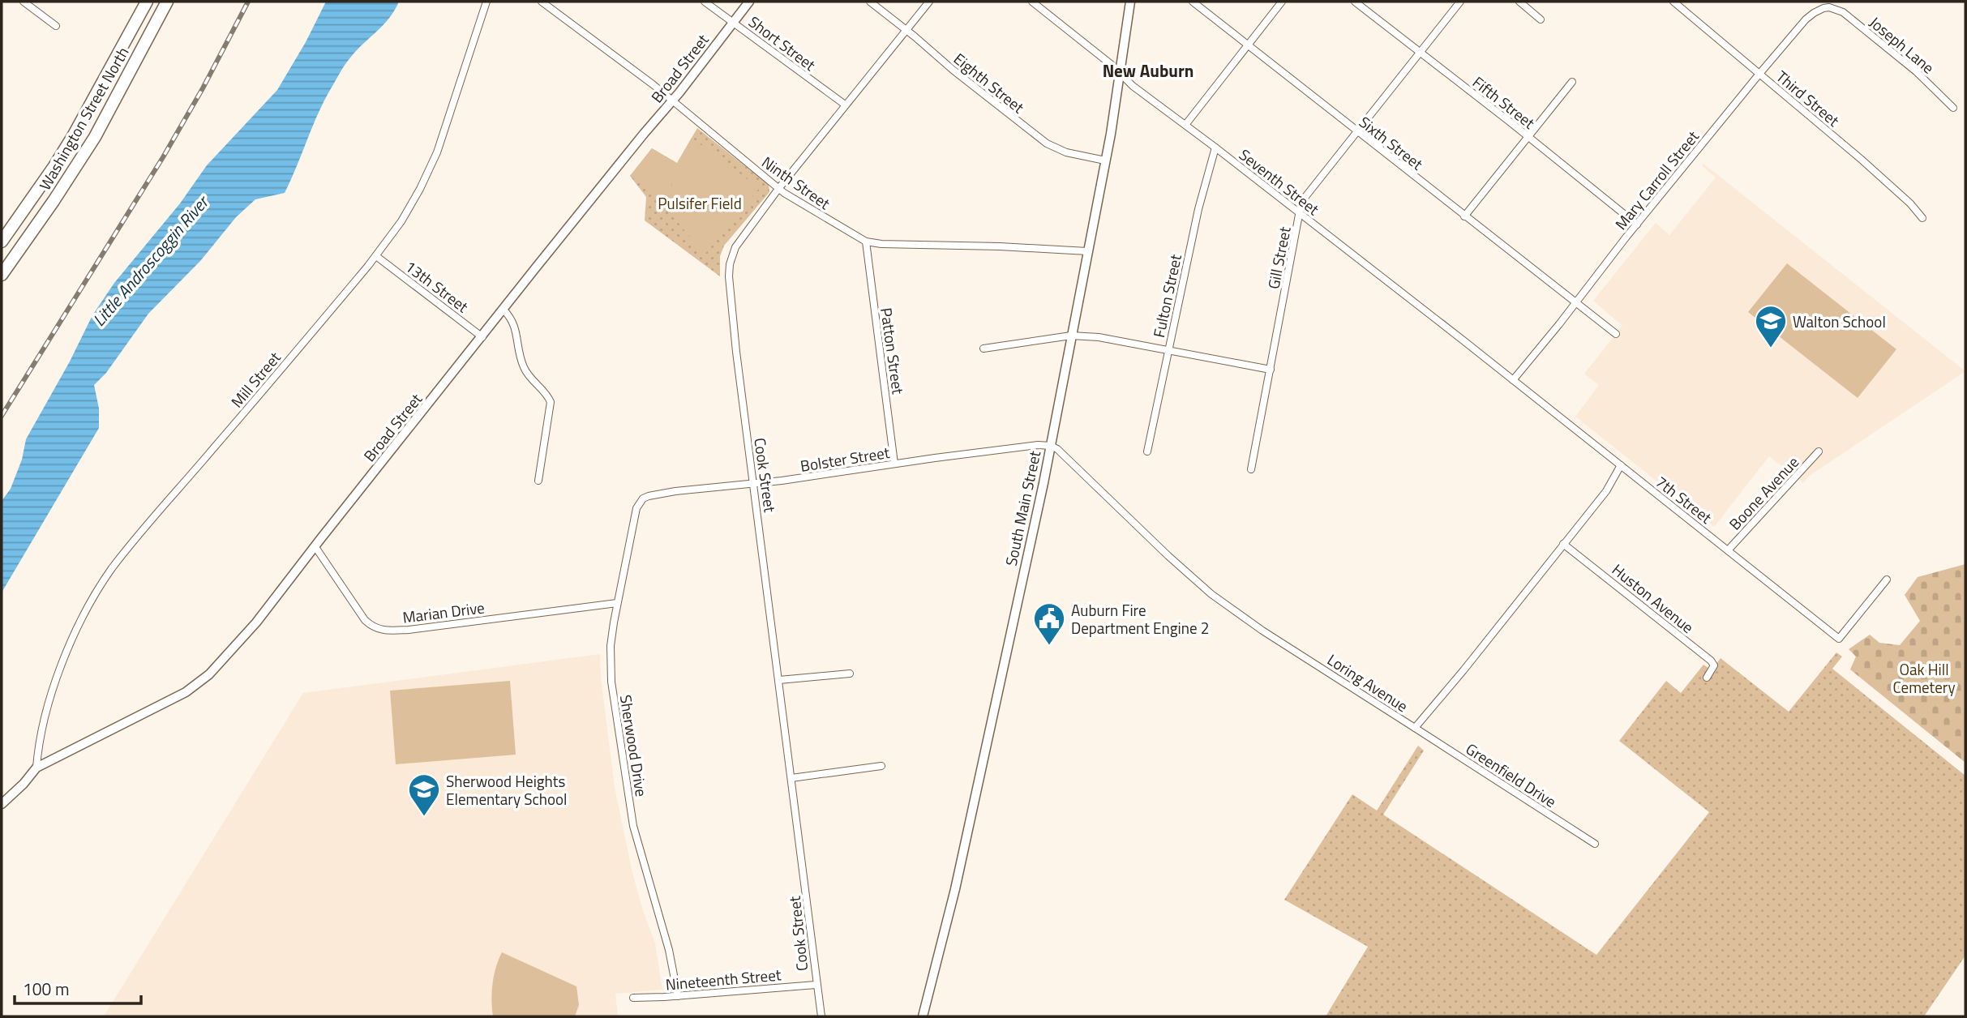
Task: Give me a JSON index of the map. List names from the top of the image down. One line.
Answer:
{"streets":{"highway":["Washington Street North"],"street":["Short Street","Joseph Lane","Broad Street","Eighth Street","Third Street","Fifth Street","Sixth Street","Mary Carroll Street","Seventh Street","Ninth Street","Gill Street","13th Street","Fulton Street","Patton Street","Mill Street","Bolster Street","Cook Street","Boone Avenue","7th Street","South Main Street","Huston Avenue","Marian Drive","Loring Avenue","Sherwood Drive","Greenfield Drive","Nineteenth Street"]},"crossings":[["Short Street","Broad Street"],["Short Street","Cook Street"],["Joseph Lane","Mary Carroll Street"],["Broad Street","Ninth Street"],["Broad Street","13th Street"],["Broad Street","Mill Street"],["Broad Street","Marian Drive"],["Eighth Street","Cook Street"],["Eighth Street","South Main Street"],["Third Street","Mary Carroll Street"],["Fifth Street","Mary Carroll Street"],["Fifth Street","Gill Street"],["Sixth Street","Mary Carroll Street"],["Sixth Street","Gill Street"],["Mary Carroll Street","Seventh Street"],["Mary Carroll Street","7th Street"],["Seventh Street","Gill Street"],["Seventh Street","Fulton Street"],["Seventh Street","7th Street"],["Seventh Street","South Main Street"],["Ninth Street","Patton Street"],["Ninth Street","Cook Street"],["Ninth Street","South Main Street"],["13th Street","Mill Street"],["Patton Street","Bolster Street"],["Bolster Street","Cook Street"],["Bolster Street","South Main Street"],["Bolster Street","Loring Avenue"],["Bolster Street","Sherwood Drive"],["Cook Street","Nineteenth Street"],["Boone Avenue","7th Street"],["7th Street","Loring Avenue"],["South Main Street","Loring Avenue"],["Huston Avenue","Loring Avenue"],["Marian Drive","Sherwood Drive"],["Loring Avenue","Greenfield Drive"],["Sherwood Drive","Nineteenth Street"]],"districts":["New Auburn"],"water":["Little Androscoggin River"],"parks":["Pulsifer Field","Oak Hill Cemetery"],"places":{"school or university":["Walton School","Sherwood Heights Elementary School"],"public building":["Auburn Fire Department Engine 2"]},"scale_bar":"100 m"}
